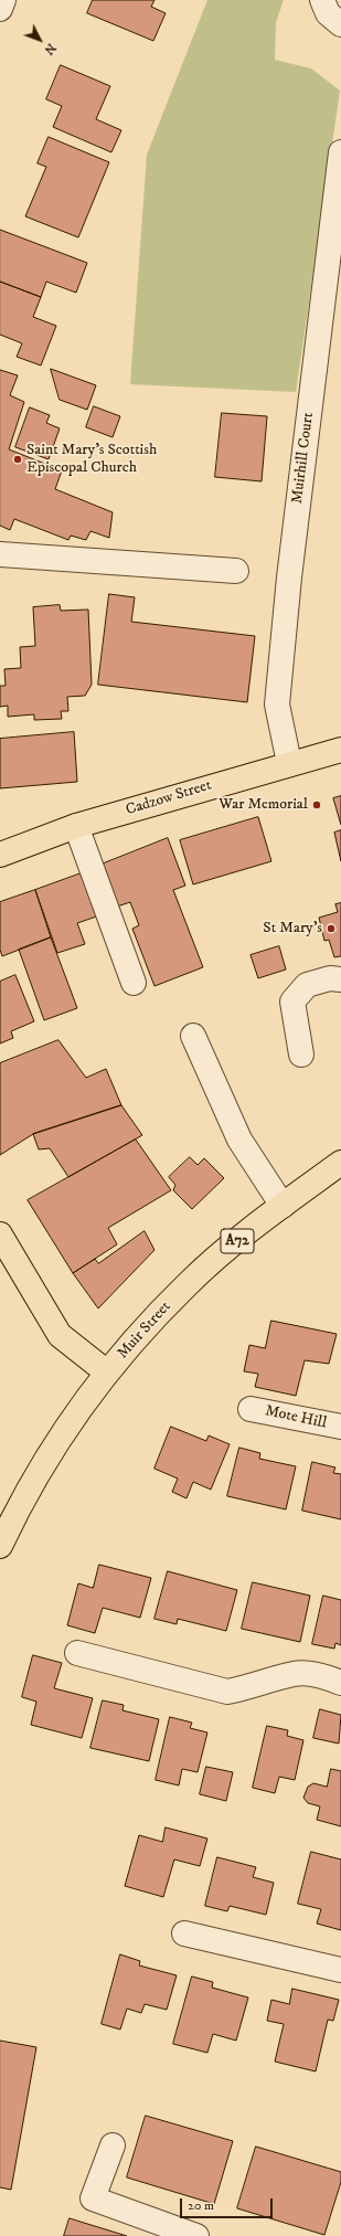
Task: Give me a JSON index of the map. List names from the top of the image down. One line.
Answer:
{"streets":{"main road":["Cadzow Street","A72","Muir Street"],"street":["Muirhill Court","Mote Hill"]},"crossings":[["Muirhill Court","Cadzow Street"]],"places":["Saint Mary's Scottish Episcopal Church","War Memorial","St Mary's"],"scale_bar":"20 m","north":"bottom right"}
